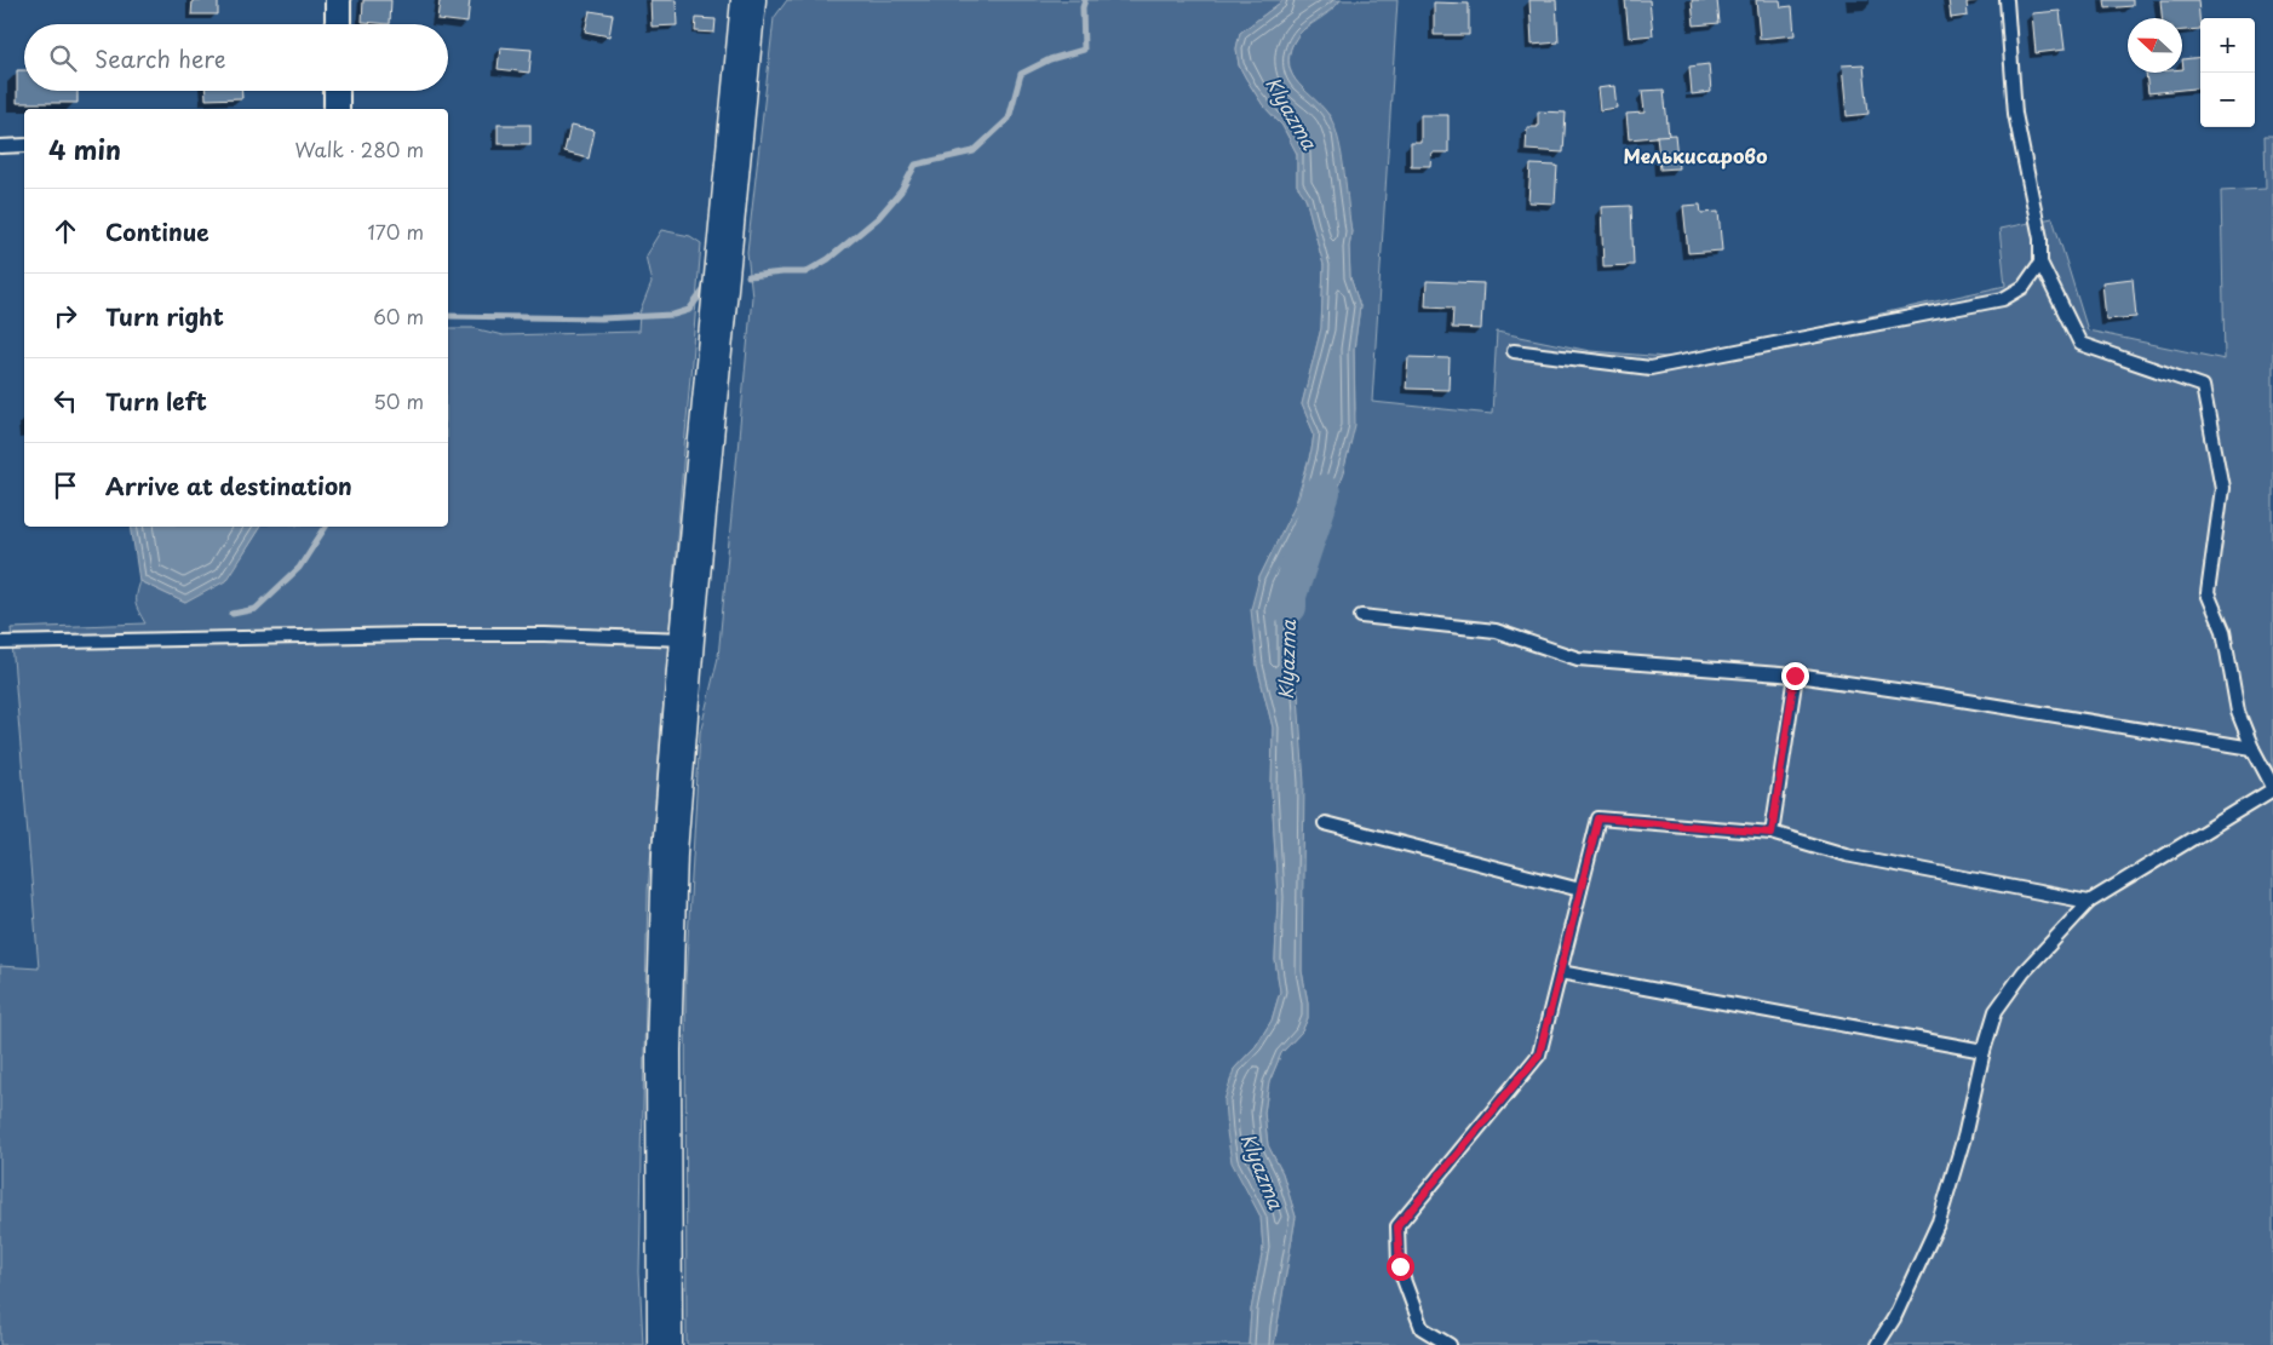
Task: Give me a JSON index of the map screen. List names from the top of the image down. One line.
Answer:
{"districts":["Мелькисарово"],"water":["Klyazma"],"north":"left","page":{"map_buttons":["+","−"],"search":"Search here","heading":["4 min","Walk · 280 m"],"list":[["Continue","170 m"],["Turn right","60 m"],["Turn left","50 m"],"Arrive at destination"]}}
